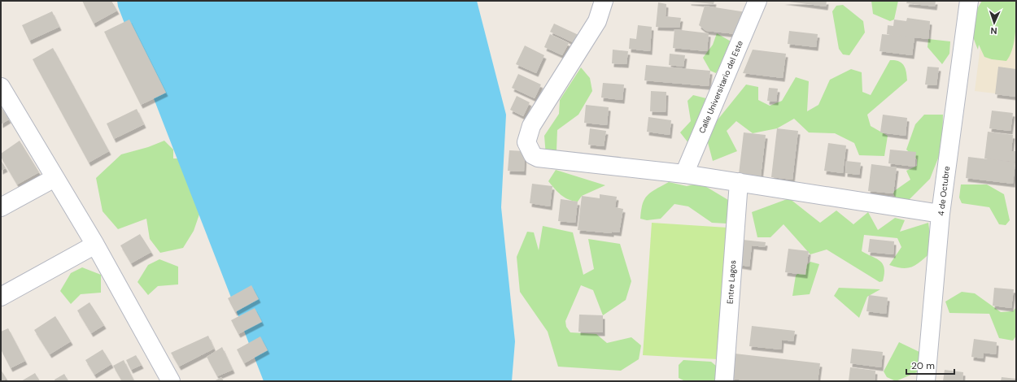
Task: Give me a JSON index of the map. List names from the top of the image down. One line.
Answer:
{"streets":{"street":["Calle Universitario del Este","4 de Octubre","Entre Lagos"]},"scale_bar":"20 m","north":"bottom"}
